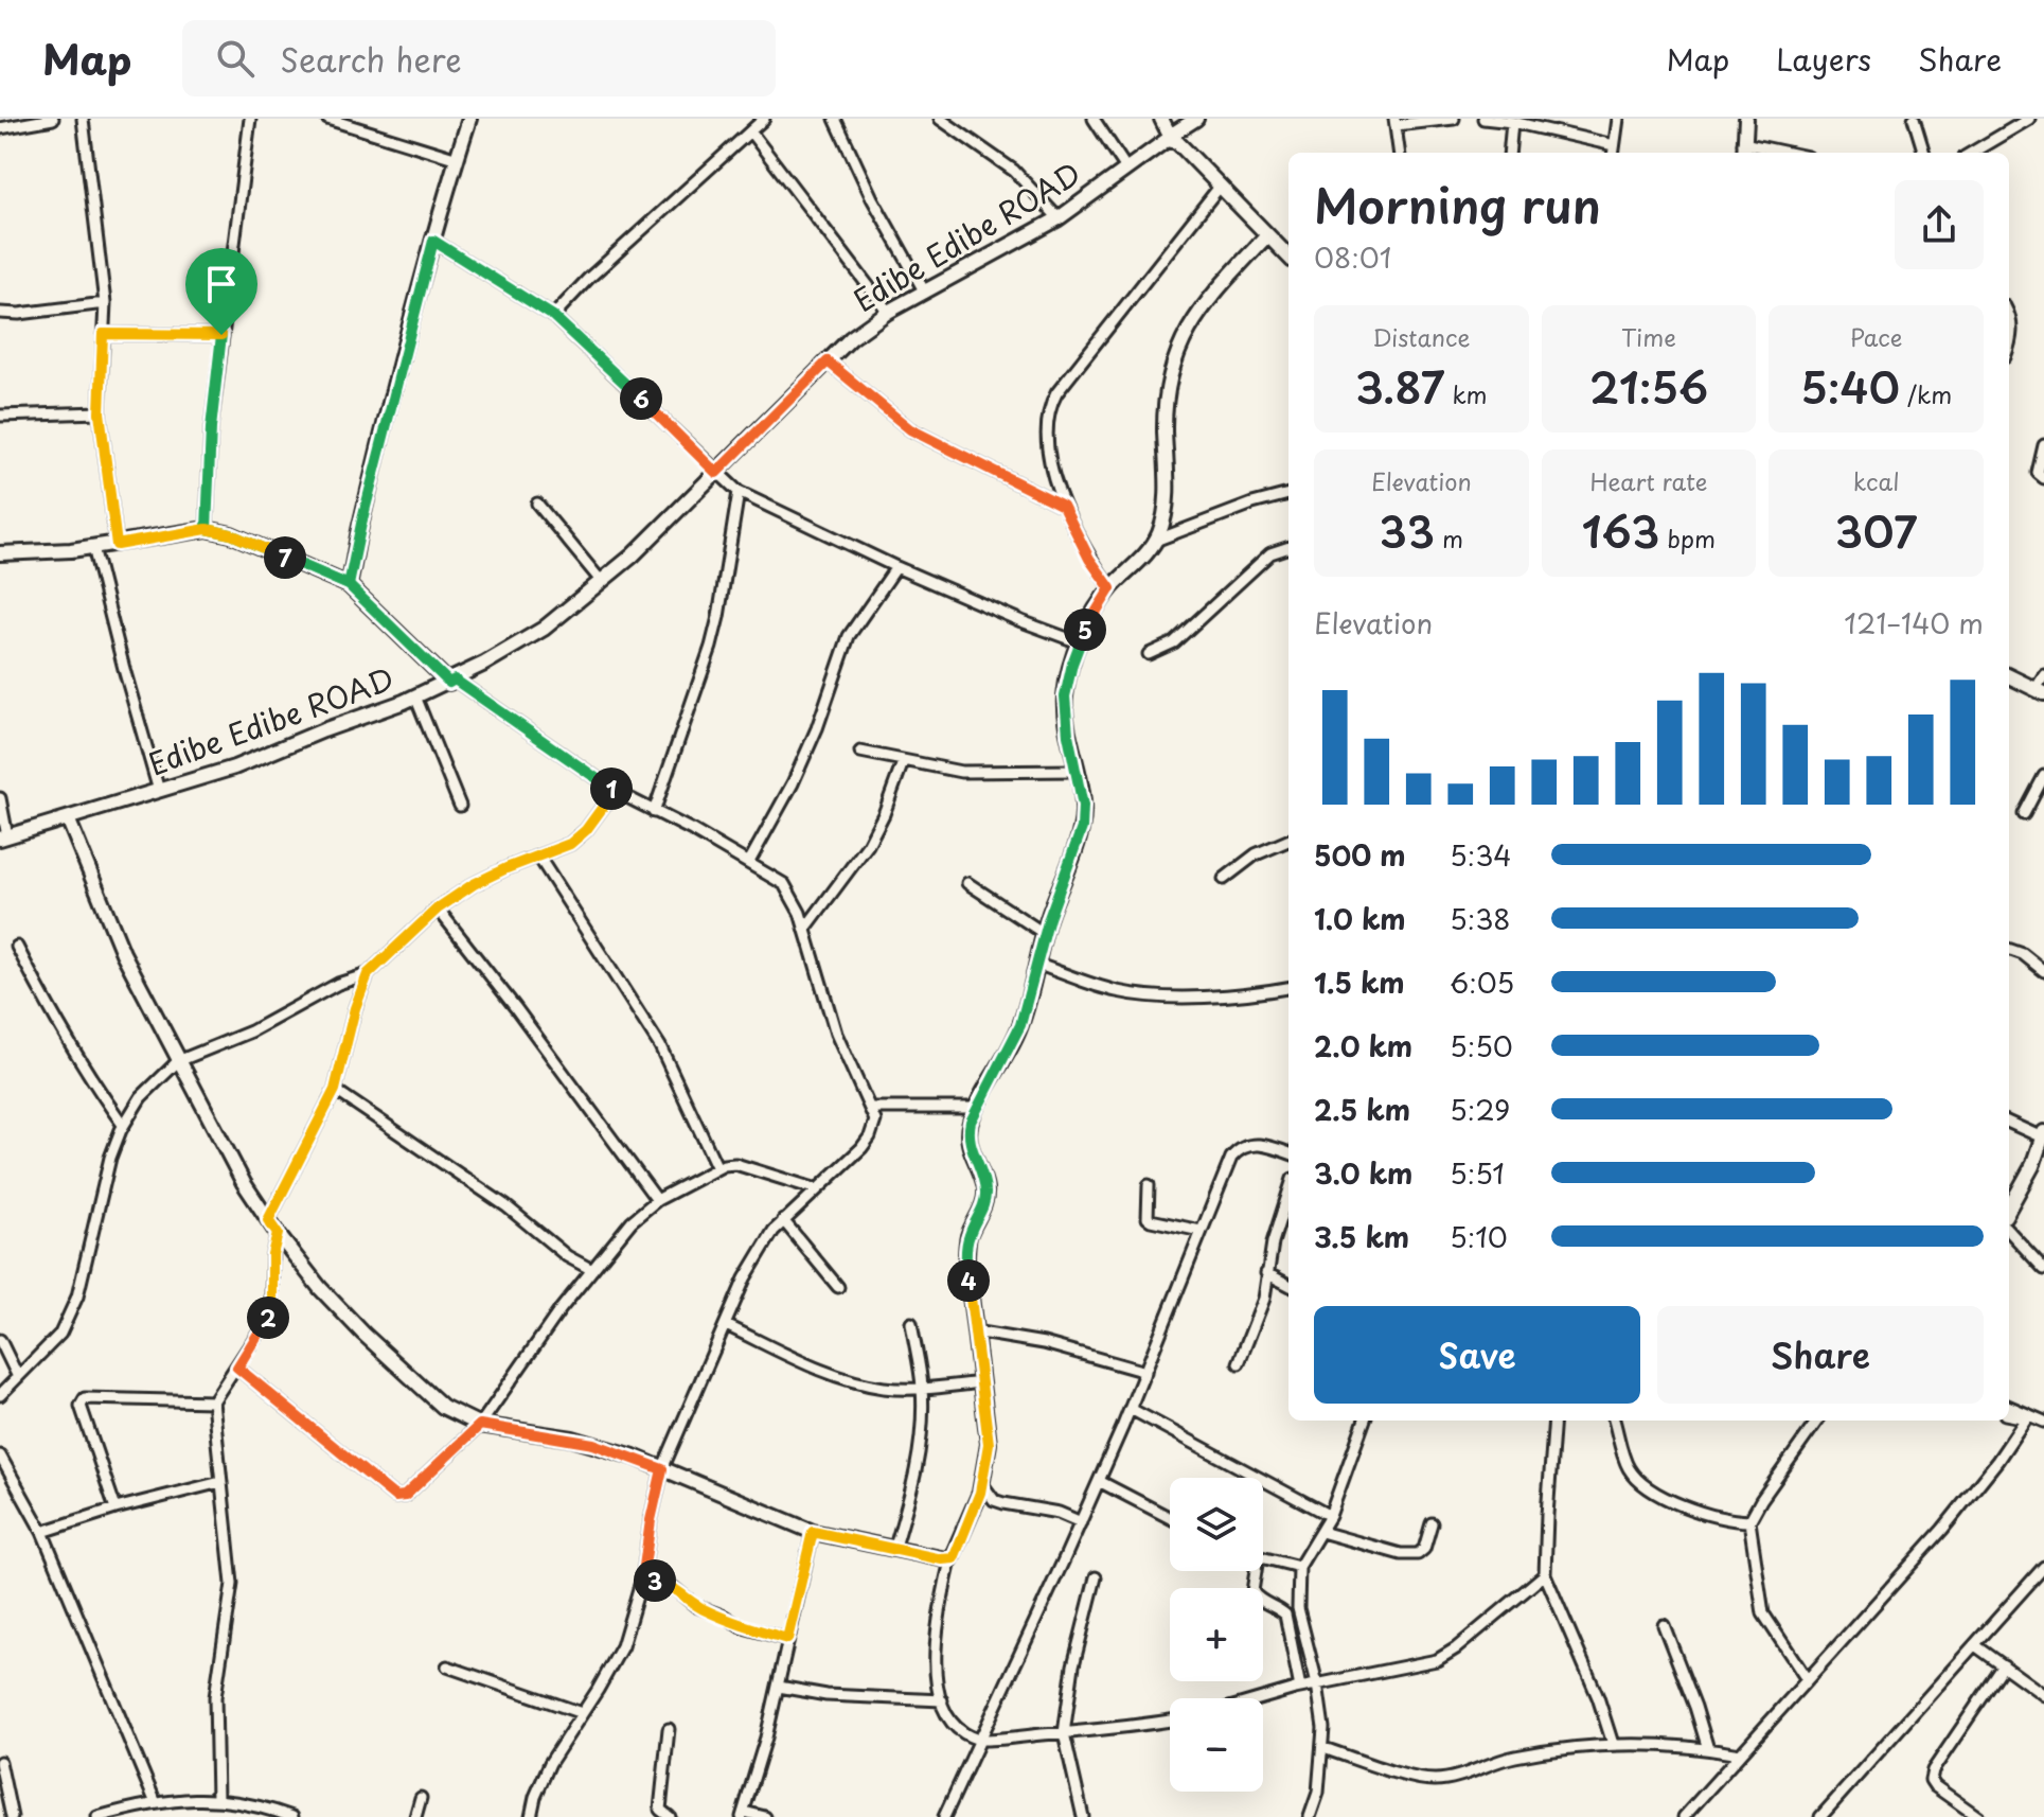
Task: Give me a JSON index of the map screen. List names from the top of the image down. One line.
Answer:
{"streets":{"street":["Edibe Edibe ROAD"]},"page":{"header":"Map","search":"Search here","nav":["Map","Layers","Share"],"heading":["Morning run","08:01"],"stats":[["Distance","3.87 km"],["Time","21:56"],["Pace","5:40 /km"],["Elevation","33 m"],["Heart rate","163 bpm"],["kcal","307"]],"pins":["6","7","5","1","4","2","3"],"chart":["Elevation","121–140 m"],"list":[{"name":"500 m","note":"5:34"},{"name":"1.0 km","note":"5:38"},{"name":"1.5 km","note":"6:05"},{"name":"2.0 km","note":"5:50"},{"name":"2.5 km","note":"5:29"},{"name":"3.0 km","note":"5:51"},{"name":"3.5 km","note":"5:10"}],"buttons":["Save","Share"],"map_buttons":["+","−"]}}
